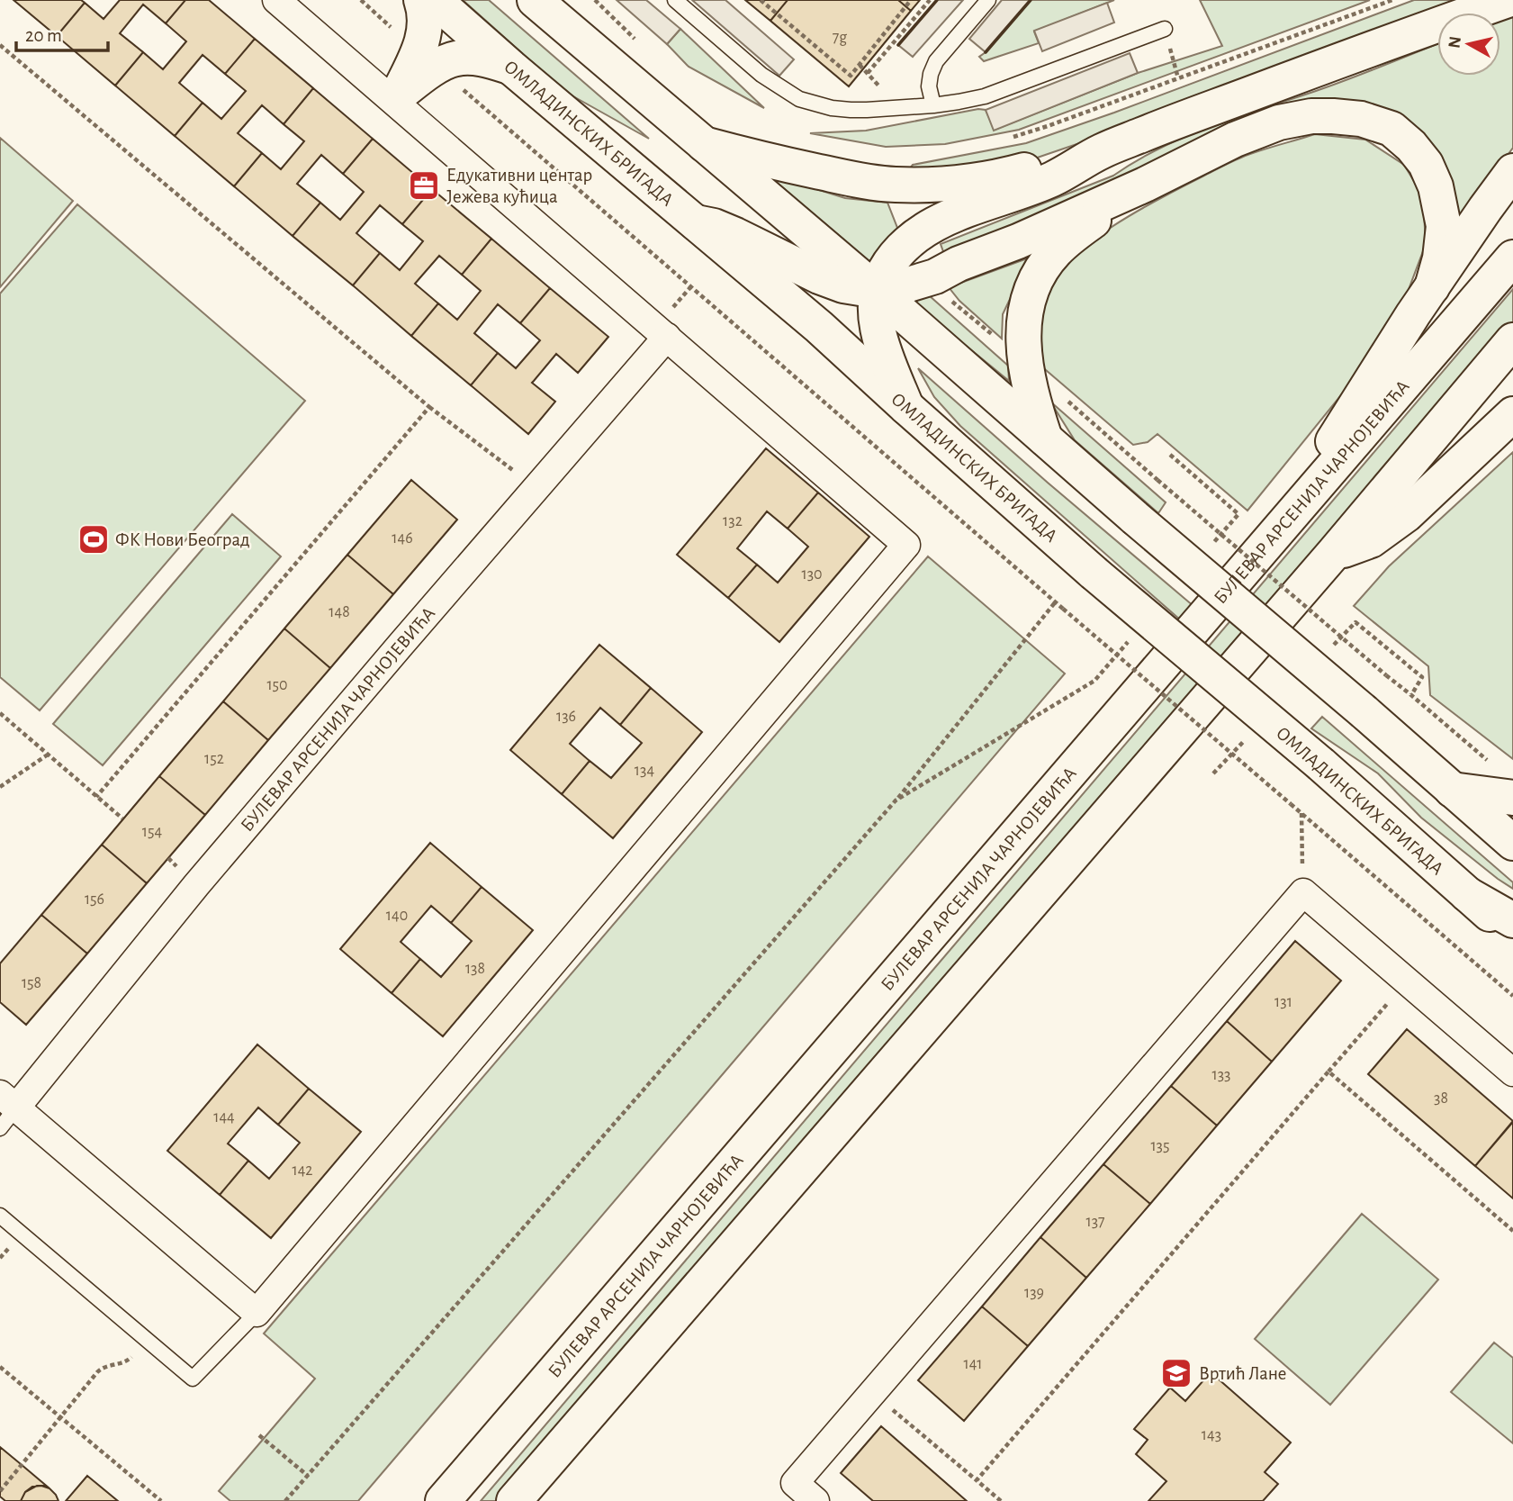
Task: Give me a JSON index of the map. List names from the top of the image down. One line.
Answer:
{"streets":{"main road":["ОМЛАДИНСКИХ БРИГАДА","БУЛЕВАР АРСЕНИЈА ЧАРНОЈЕВИЋА"]},"places":{"office":["Едукативни центар Јежева кућица"],"sports":["ФК Нови Београд"],"school or university":["Вртић Лане"]},"house_numbers":["7g","132","146","130","148","150","136","152","134","154","156","140","138","158","131","133","38","144","135","142","137","139","141","143"],"scale_bar":"20 m","north":"left"}
